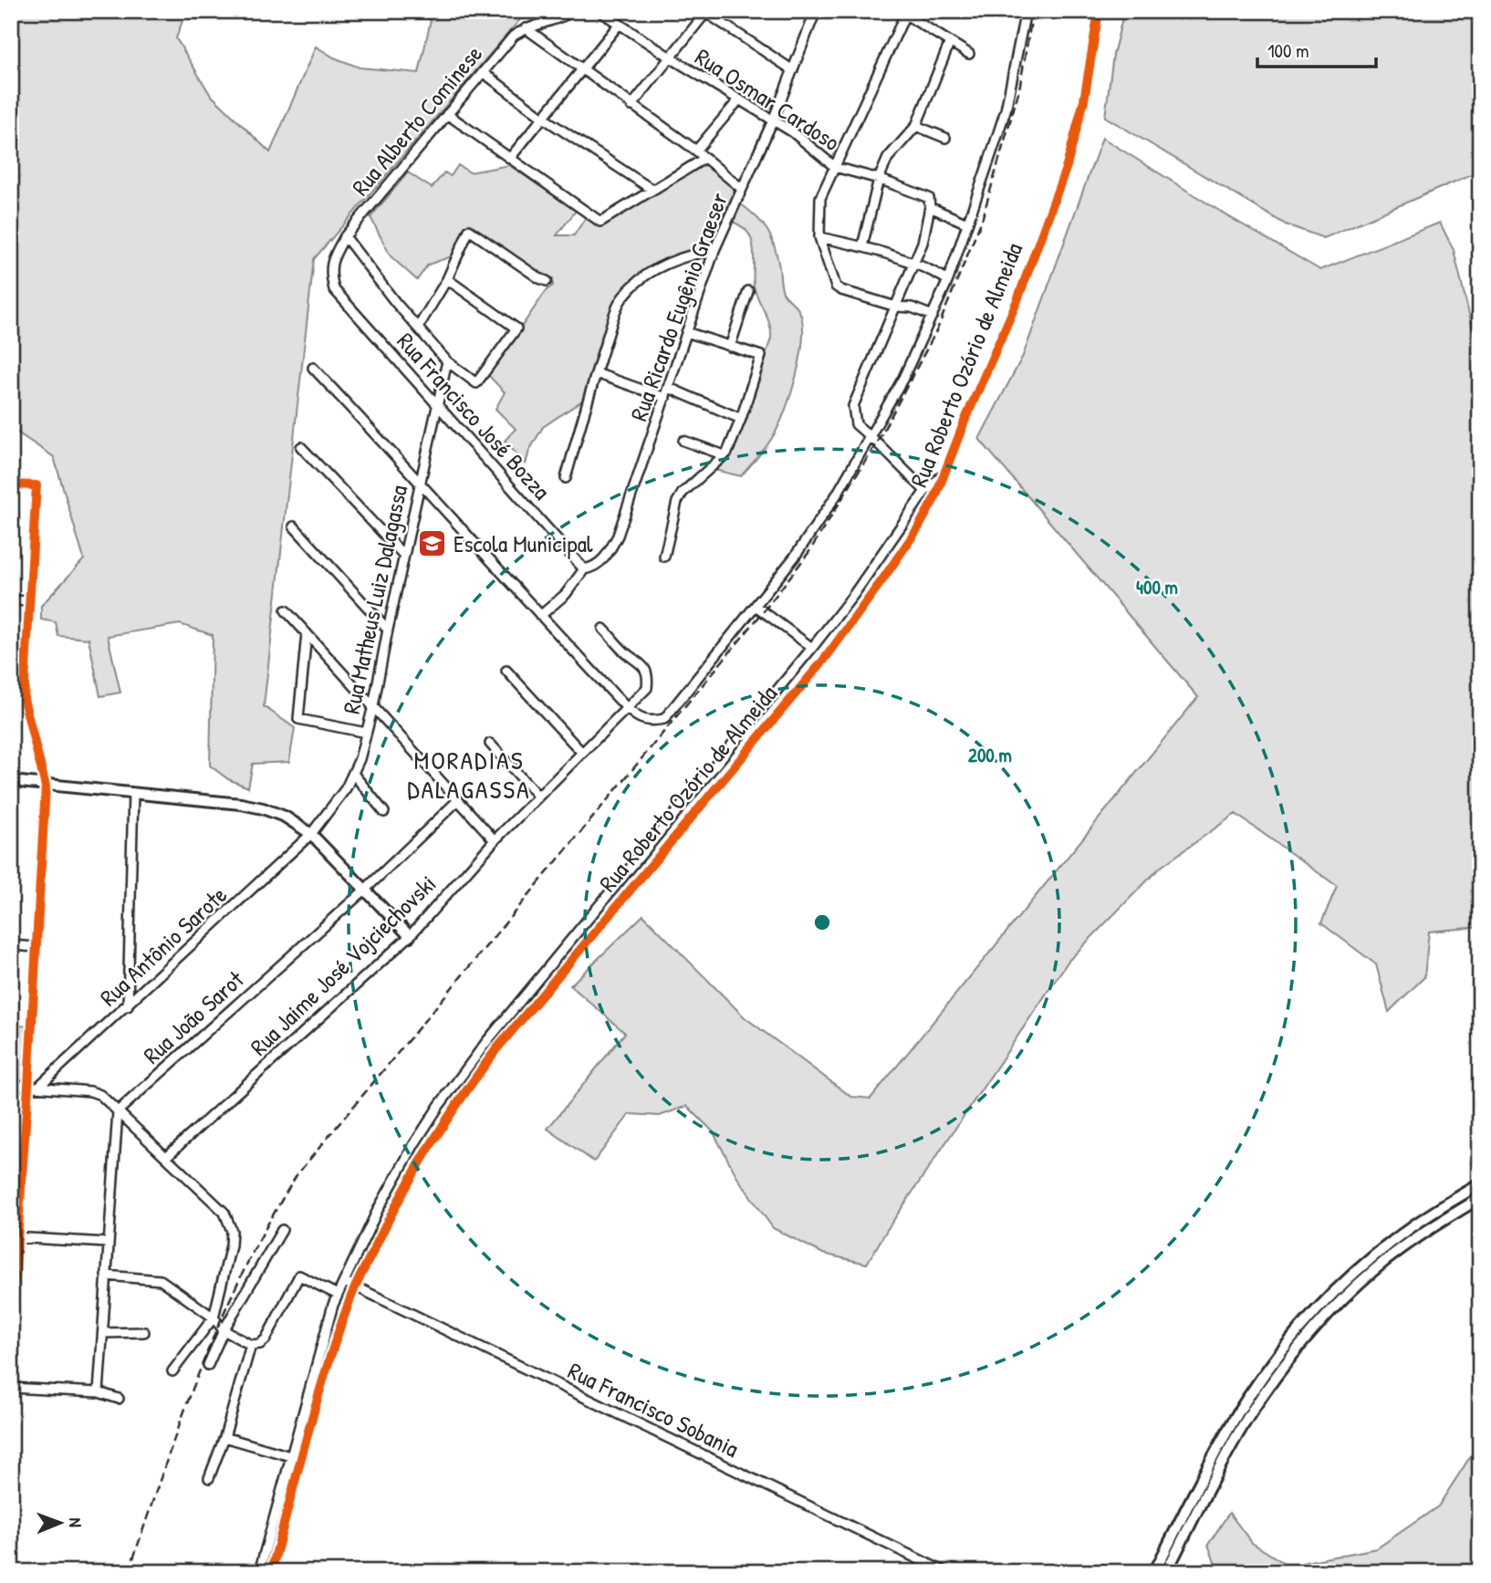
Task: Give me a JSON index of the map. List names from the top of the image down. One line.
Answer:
{"streets":{"street":["Rua Osmar Cardoso","Rua Alberto Cominese","Rua Ricardo Eugênio Graeser","Rua Roberto Ozório de Almeida","Rua Francisco José Bozza","Rua Matheus Luiz Dalagassa","Rua Antônio Sarote","Rua Jaime José Vojciechovski","Rua João Sarot","Rua Francisco Sobania"]},"crossings":[["Rua Osmar Cardoso","Rua Ricardo Eugênio Graeser"],["Rua Alberto Cominese","Rua Francisco José Bozza"],["Rua Ricardo Eugênio Graeser","Rua Francisco José Bozza"],["Rua Roberto Ozório de Almeida","Rua Francisco Sobania"],["Rua Francisco José Bozza","Rua Matheus Luiz Dalagassa"],["Rua Matheus Luiz Dalagassa","Rua Antônio Sarote"]],"districts":["MORADIAS DALAGASSA"],"places":{"school or university":["Escola Municipal"]},"scale_bar":"100 m","north":"right","rings":["400 m","200 m"]}
